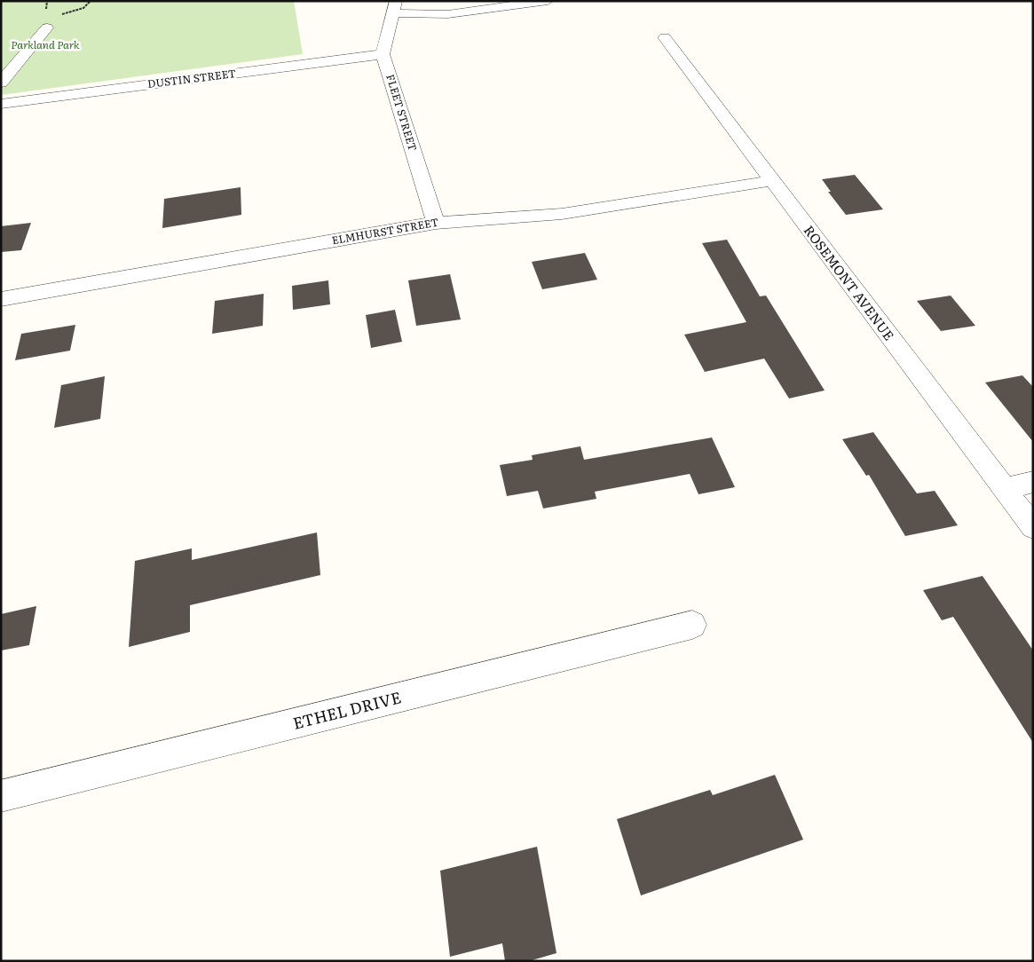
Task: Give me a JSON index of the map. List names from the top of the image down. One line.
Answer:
{"streets":{"street":["DUSTIN STREET","FLEET STREET","ELMHURST STREET","ROSEMONT AVENUE","ETHEL DRIVE"]},"crossings":[["DUSTIN STREET","FLEET STREET"],["FLEET STREET","ELMHURST STREET"],["ELMHURST STREET","ROSEMONT AVENUE"]],"parks":["Parkland Park"]}
